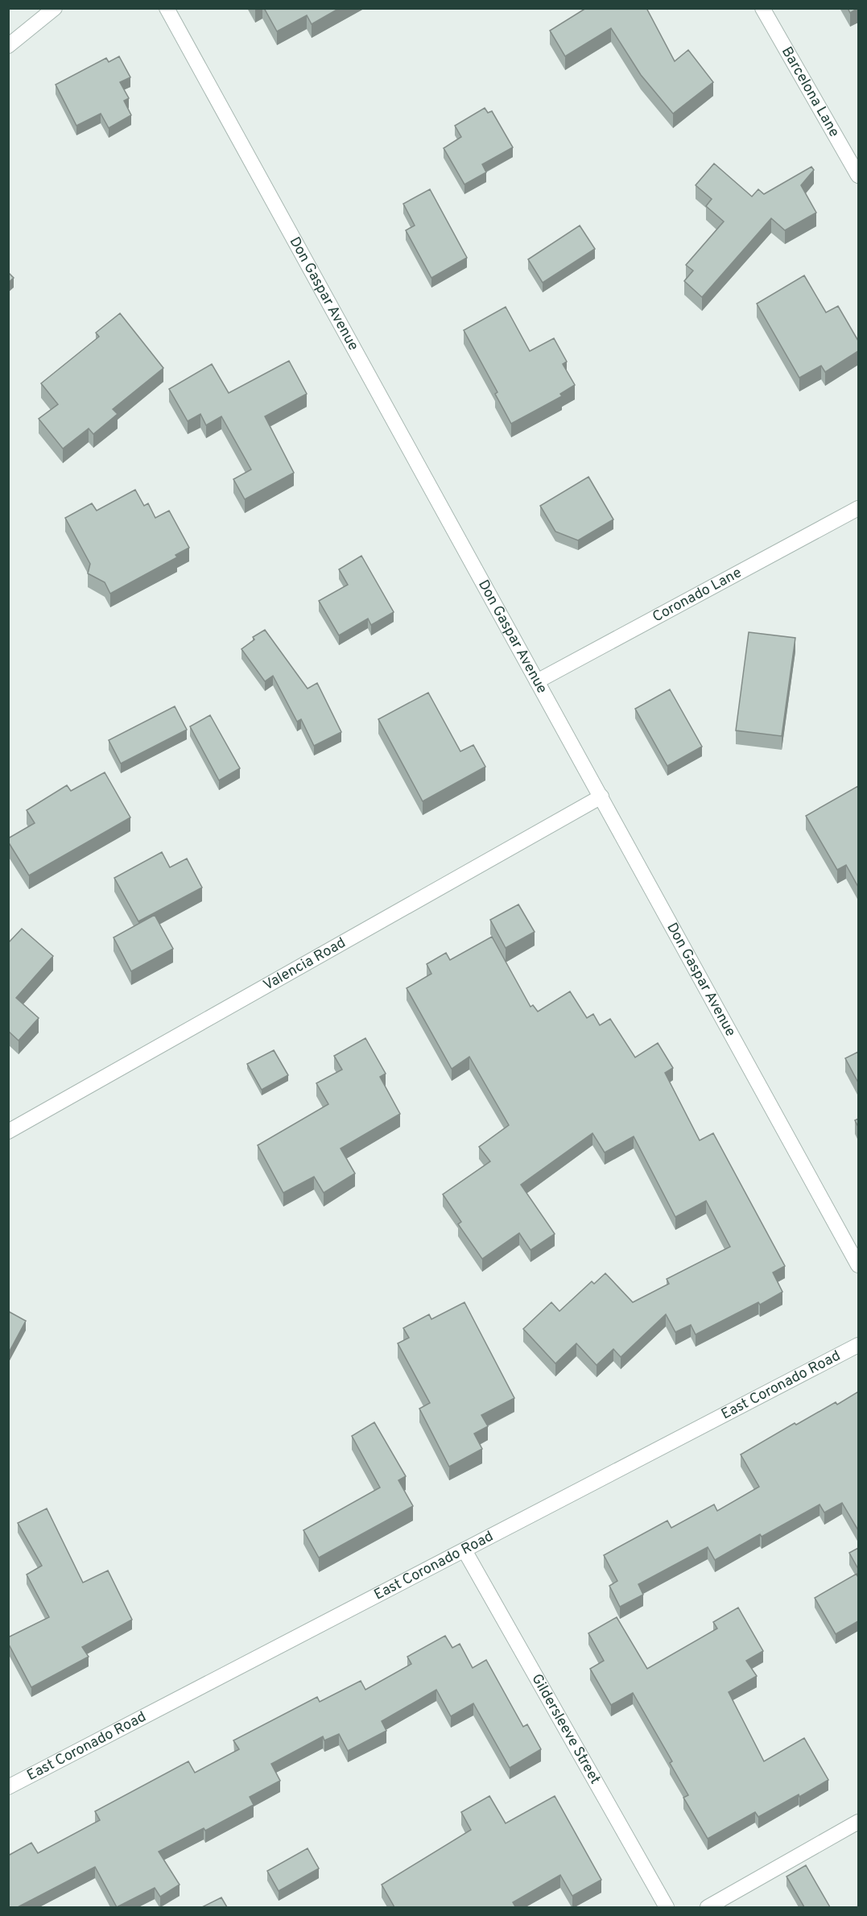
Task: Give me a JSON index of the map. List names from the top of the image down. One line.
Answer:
{"streets":{"street":["Barcelona Lane","Don Gaspar Avenue","Coronado Lane","Valencia Road","East Coronado Road","Gildersleeve Street"]},"crossings":[["Don Gaspar Avenue","Coronado Lane"],["Don Gaspar Avenue","Valencia Road"],["East Coronado Road","Gildersleeve Street"]]}
